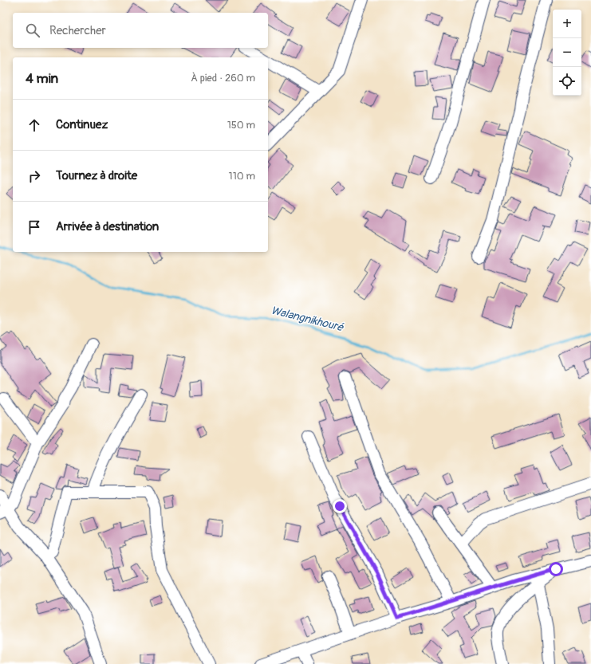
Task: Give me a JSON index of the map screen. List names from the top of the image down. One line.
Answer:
{"water":["Walangnikhouré"],"page":{"map_buttons":["+","−"],"search":"Rechercher","heading":["4 min","À pied · 260 m"],"list":[["Continuez","150 m"],["Tournez à droite","110 m"],"Arrivée à destination"]}}
